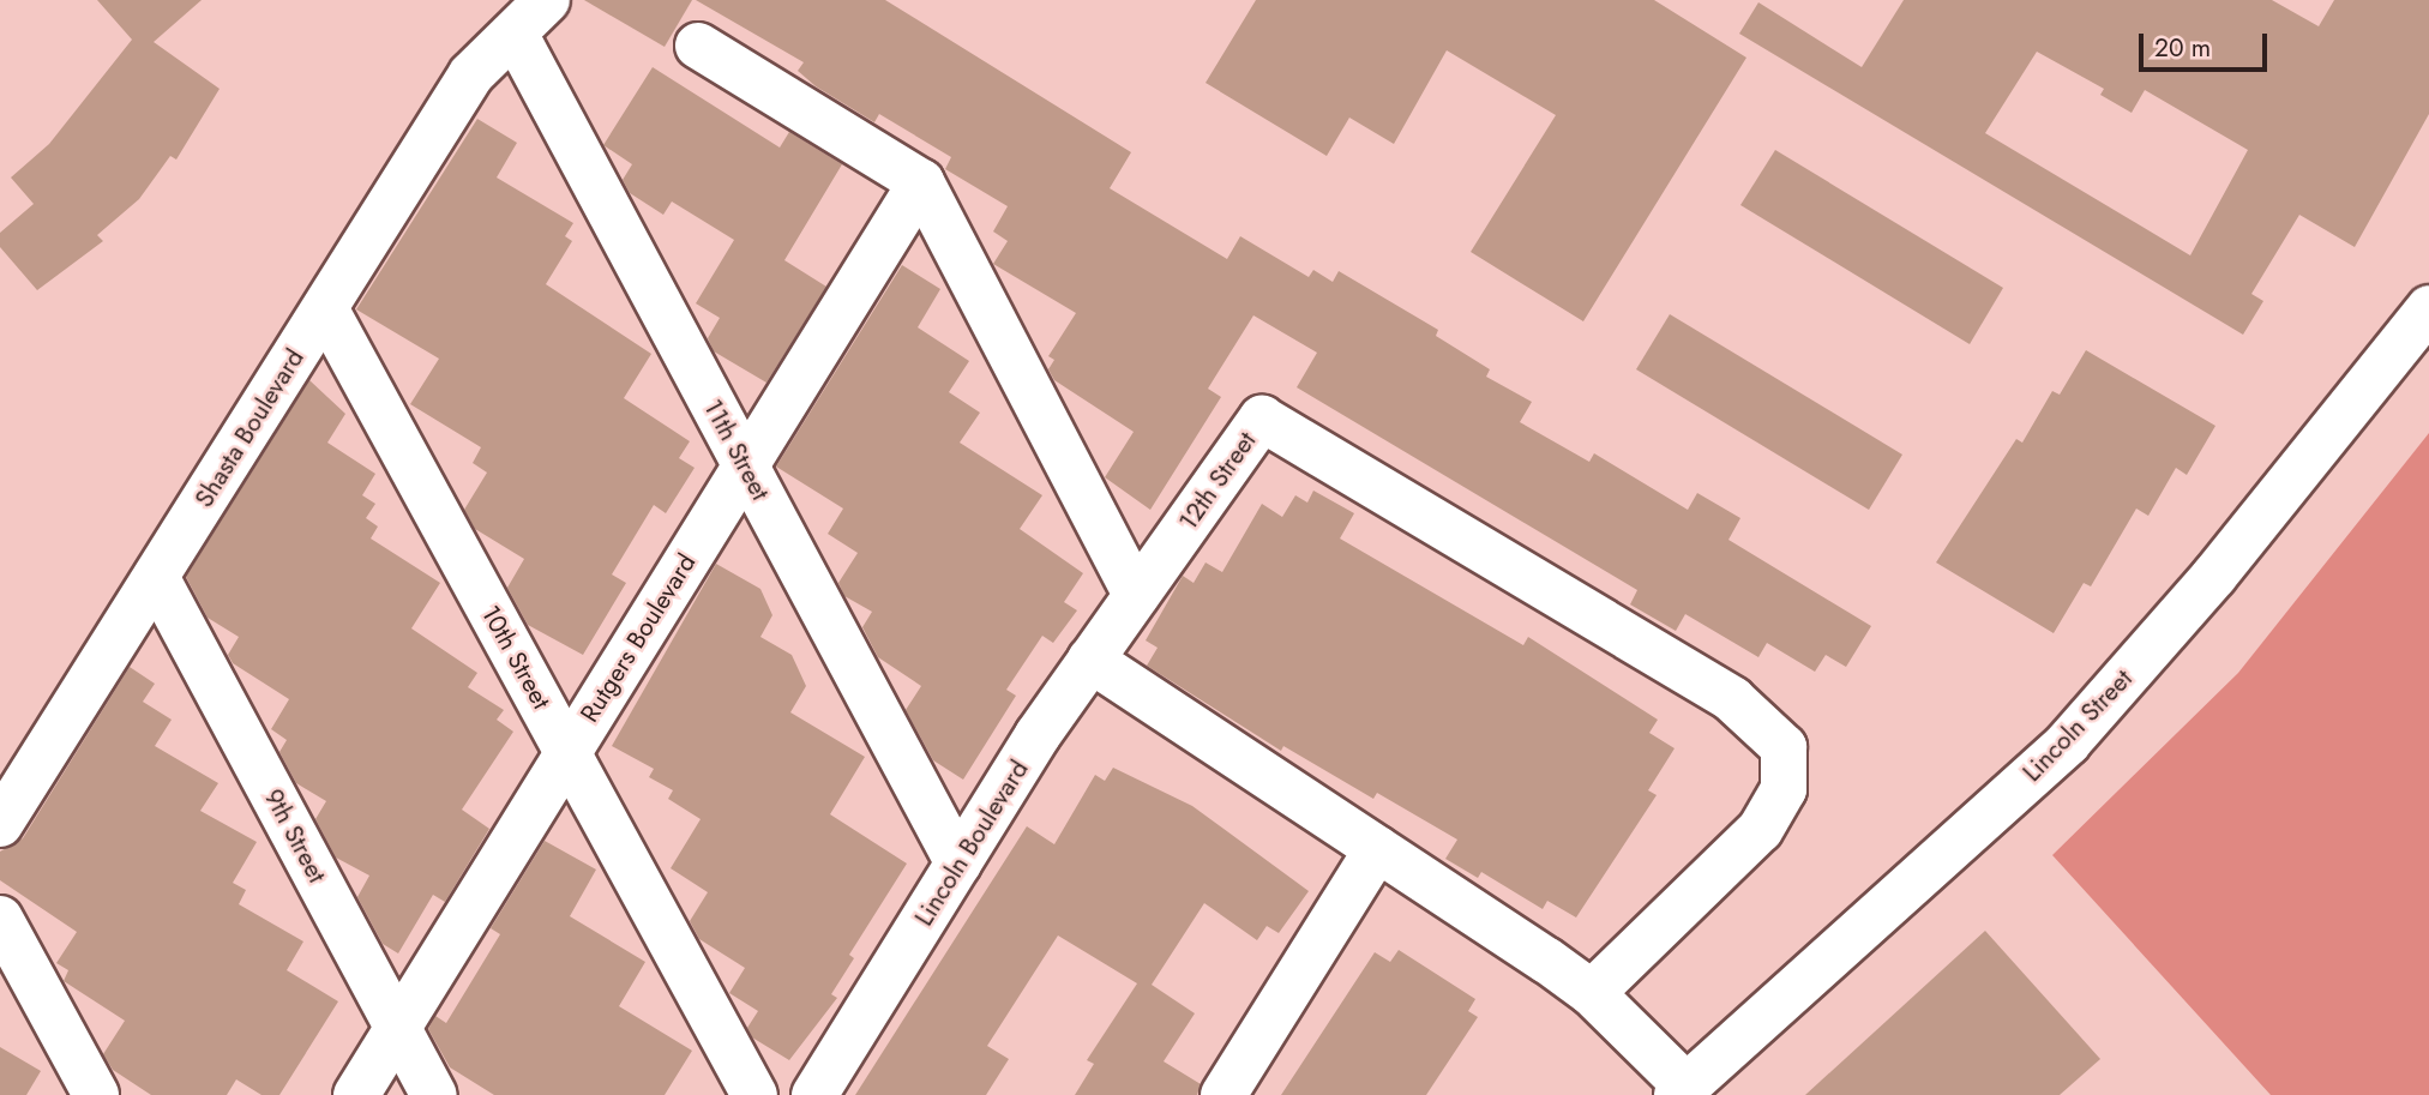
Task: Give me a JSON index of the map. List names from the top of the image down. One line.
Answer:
{"streets":{"street":["Shasta Boulevard","11th Street","12th Street","Rutgers Boulevard","10th Street","Lincoln Street","9th Street","Lincoln Boulevard"]},"crossings":[["Shasta Boulevard","11th Street"],["Shasta Boulevard","10th Street"],["Shasta Boulevard","9th Street"],["11th Street","Rutgers Boulevard"],["11th Street","Lincoln Boulevard"],["12th Street","Lincoln Boulevard"],["Rutgers Boulevard","10th Street"],["Rutgers Boulevard","9th Street"]],"scale_bar":"20 m"}
